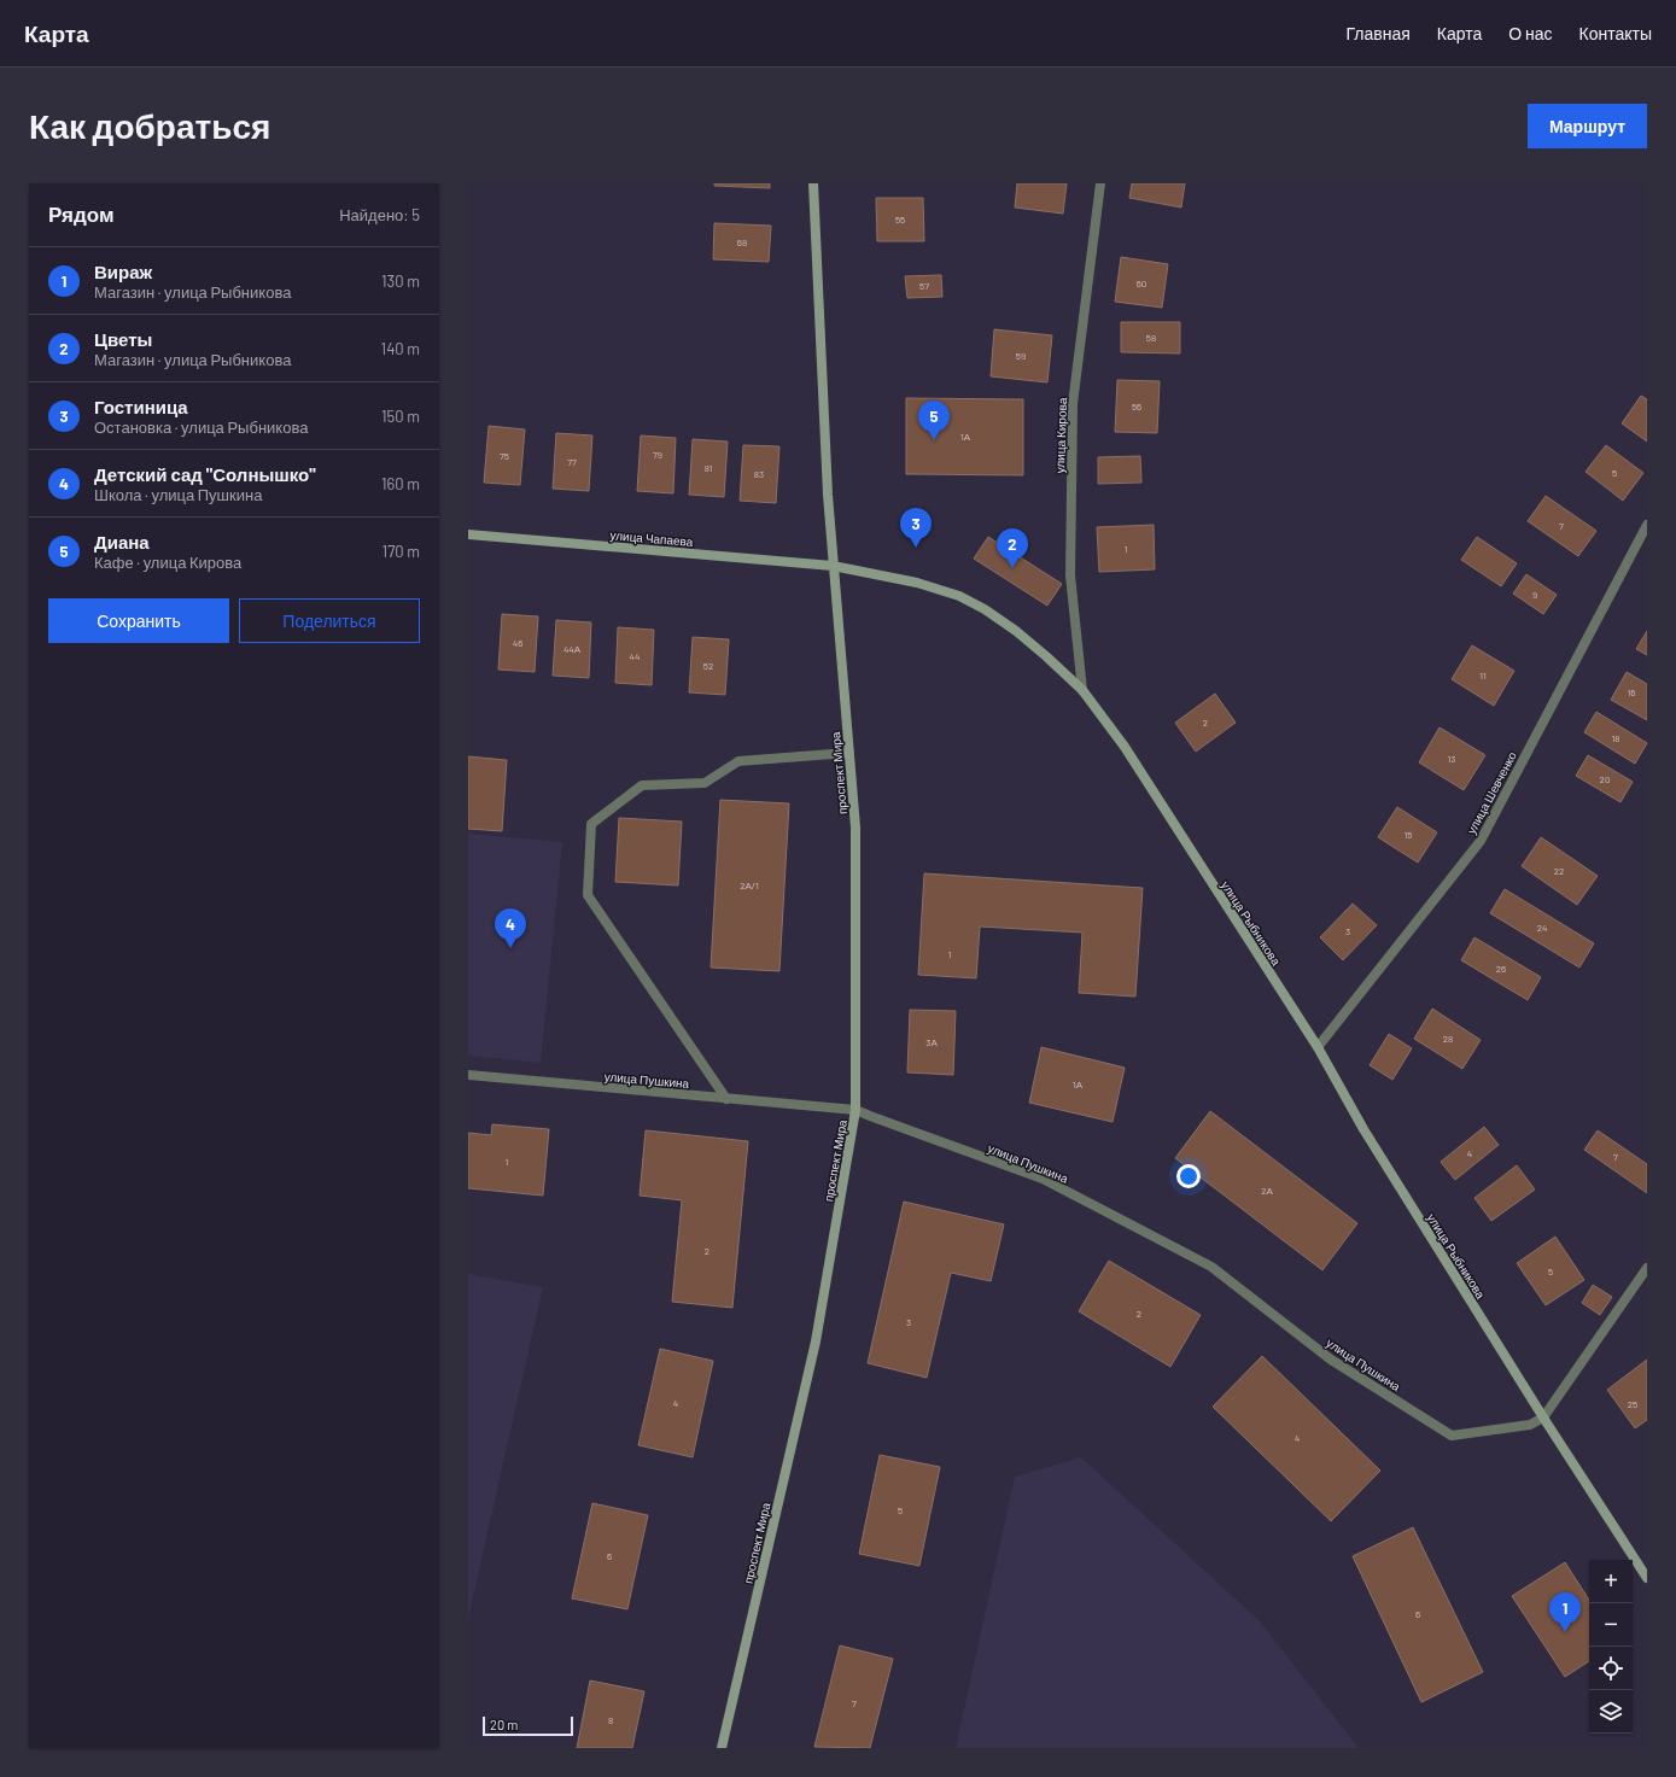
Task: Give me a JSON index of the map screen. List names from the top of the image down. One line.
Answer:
{"streets":{"street":["улица Кирова","улица Чапаева","проспект Мира","улица Шевченко","улица Рыбникова","улица Пушкина"]},"crossings":[["улица Кирова","улица Рыбникова"],["улица Чапаева","проспект Мира"],["улица Чапаева","улица Рыбникова"],["проспект Мира","улица Рыбникова"],["проспект Мира","улица Пушкина"],["улица Шевченко","улица Рыбникова"],["улица Рыбникова","улица Пушкина"]],"house_numbers":["55","68","60","57","58","59","56","1А","79","75","77","81","5","83","7","1","9","46","44А","44","52","11","16","2","18","13","20","15","22","2А/1","24","3","1","26","28","3А","1А","4","7","1","2А","2","5","2","3","4","25","4","5","6","6","7","8"],"scale_bar":"20 m","page":{"header":"Карта","nav":["Главная","Карта","О нас","Контакты"],"buttons":["Маршрут",["Сохранить","Поделиться"]],"title":"Как добраться","heading":["Рядом","Найдено: 5"],"list":[{"mark":"1","name":"Вираж","note":"Магазин · улица Рыбникова","value":"130 m"},{"mark":"2","name":"Цветы","note":"Магазин · улица Рыбникова","value":"140 m"},{"mark":"3","name":"Гостиница","note":"Остановка · улица Рыбникова","value":"150 m"},{"mark":"4","name":"Детский сад \"Солнышко\"","note":"Школа · улица Пушкина","value":"160 m"},{"mark":"5","name":"Диана","note":"Кафе · улица Кирова","value":"170 m"}],"pins":["5","3","2","4","1"],"map_buttons":["+","−"],"scale":"20 m"}}
